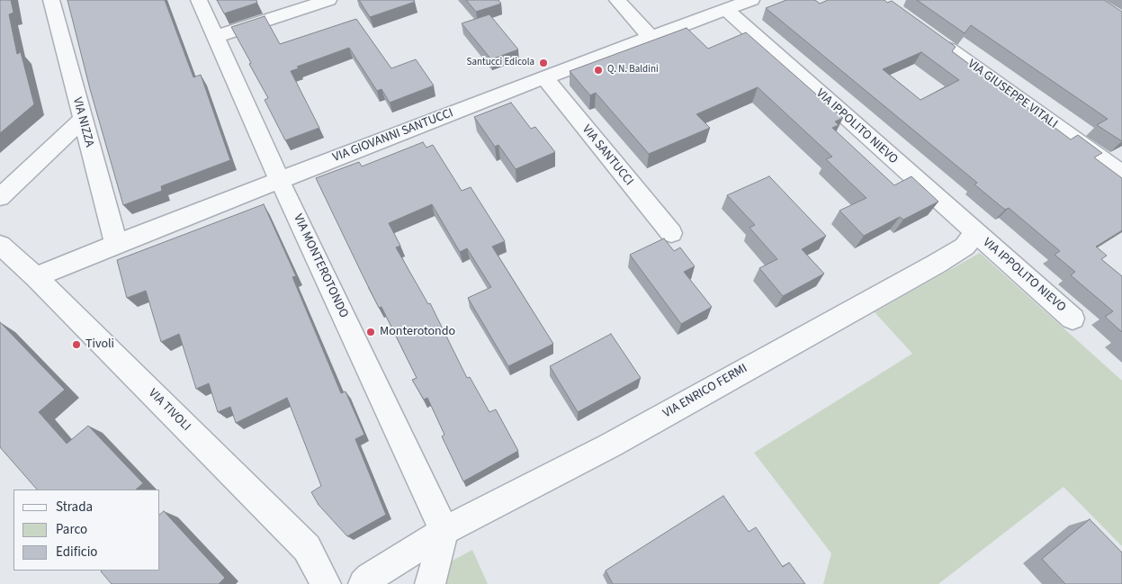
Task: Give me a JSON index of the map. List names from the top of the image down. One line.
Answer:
{"streets":{"street":["VIA GIUSEPPE VITALI","VIA NIZZA","VIA IPPOLITO NIEVO","VIA GIOVANNI SANTUCCI","VIA SANTUCCI","VIA MONTEROTONDO","VIA ENRICO FERMI","VIA TIVOLI"]},"crossings":[["VIA NIZZA","VIA GIOVANNI SANTUCCI"],["VIA IPPOLITO NIEVO","VIA GIOVANNI SANTUCCI"],["VIA IPPOLITO NIEVO","VIA ENRICO FERMI"],["VIA GIOVANNI SANTUCCI","VIA SANTUCCI"],["VIA GIOVANNI SANTUCCI","VIA MONTEROTONDO"],["VIA GIOVANNI SANTUCCI","VIA TIVOLI"],["VIA MONTEROTONDO","VIA ENRICO FERMI"]],"places":["Santucci Edicola","Q. N. Baldini","Monterotondo","Tivoli"],"legend":["Strada","Parco","Edificio"]}
